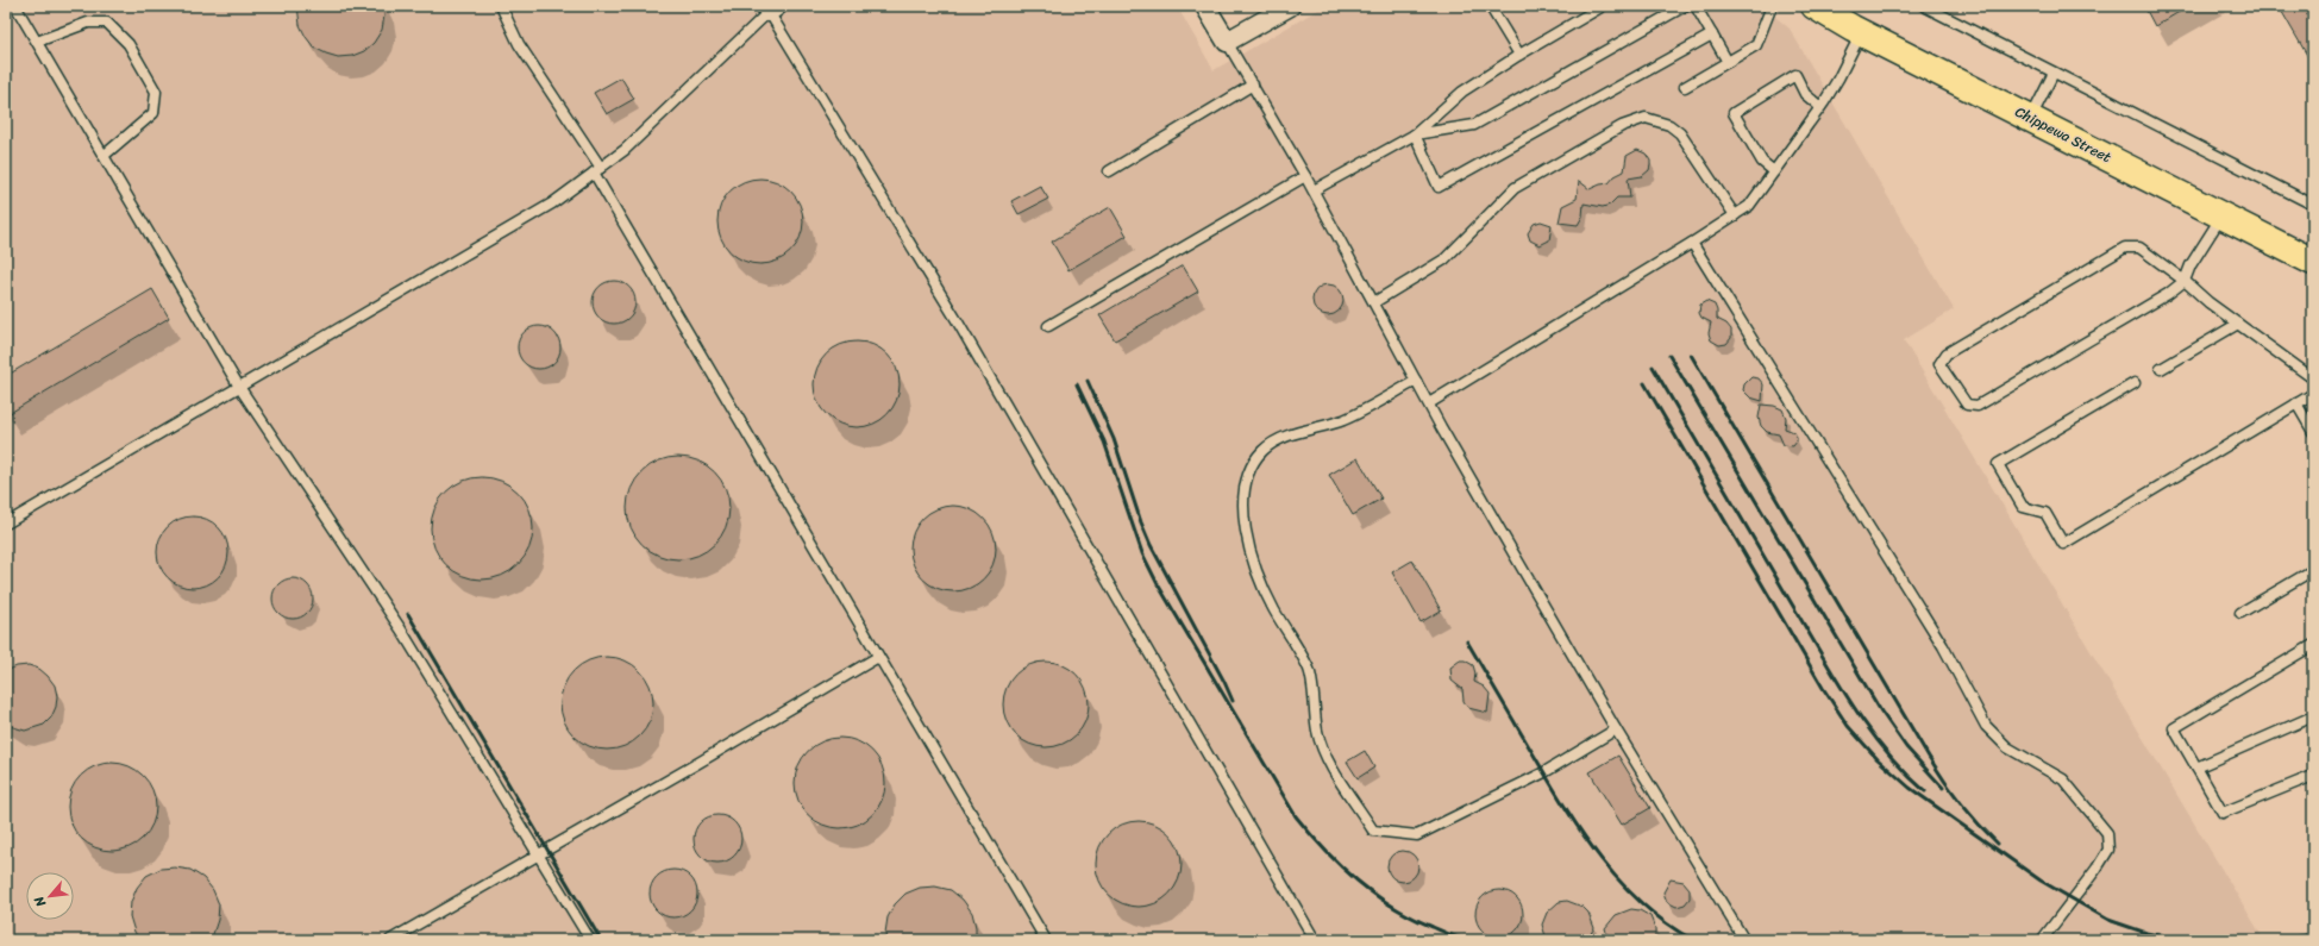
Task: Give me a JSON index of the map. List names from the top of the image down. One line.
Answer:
{"streets":{"main road":["Chippewa Street"]},"north":"bottom left"}
